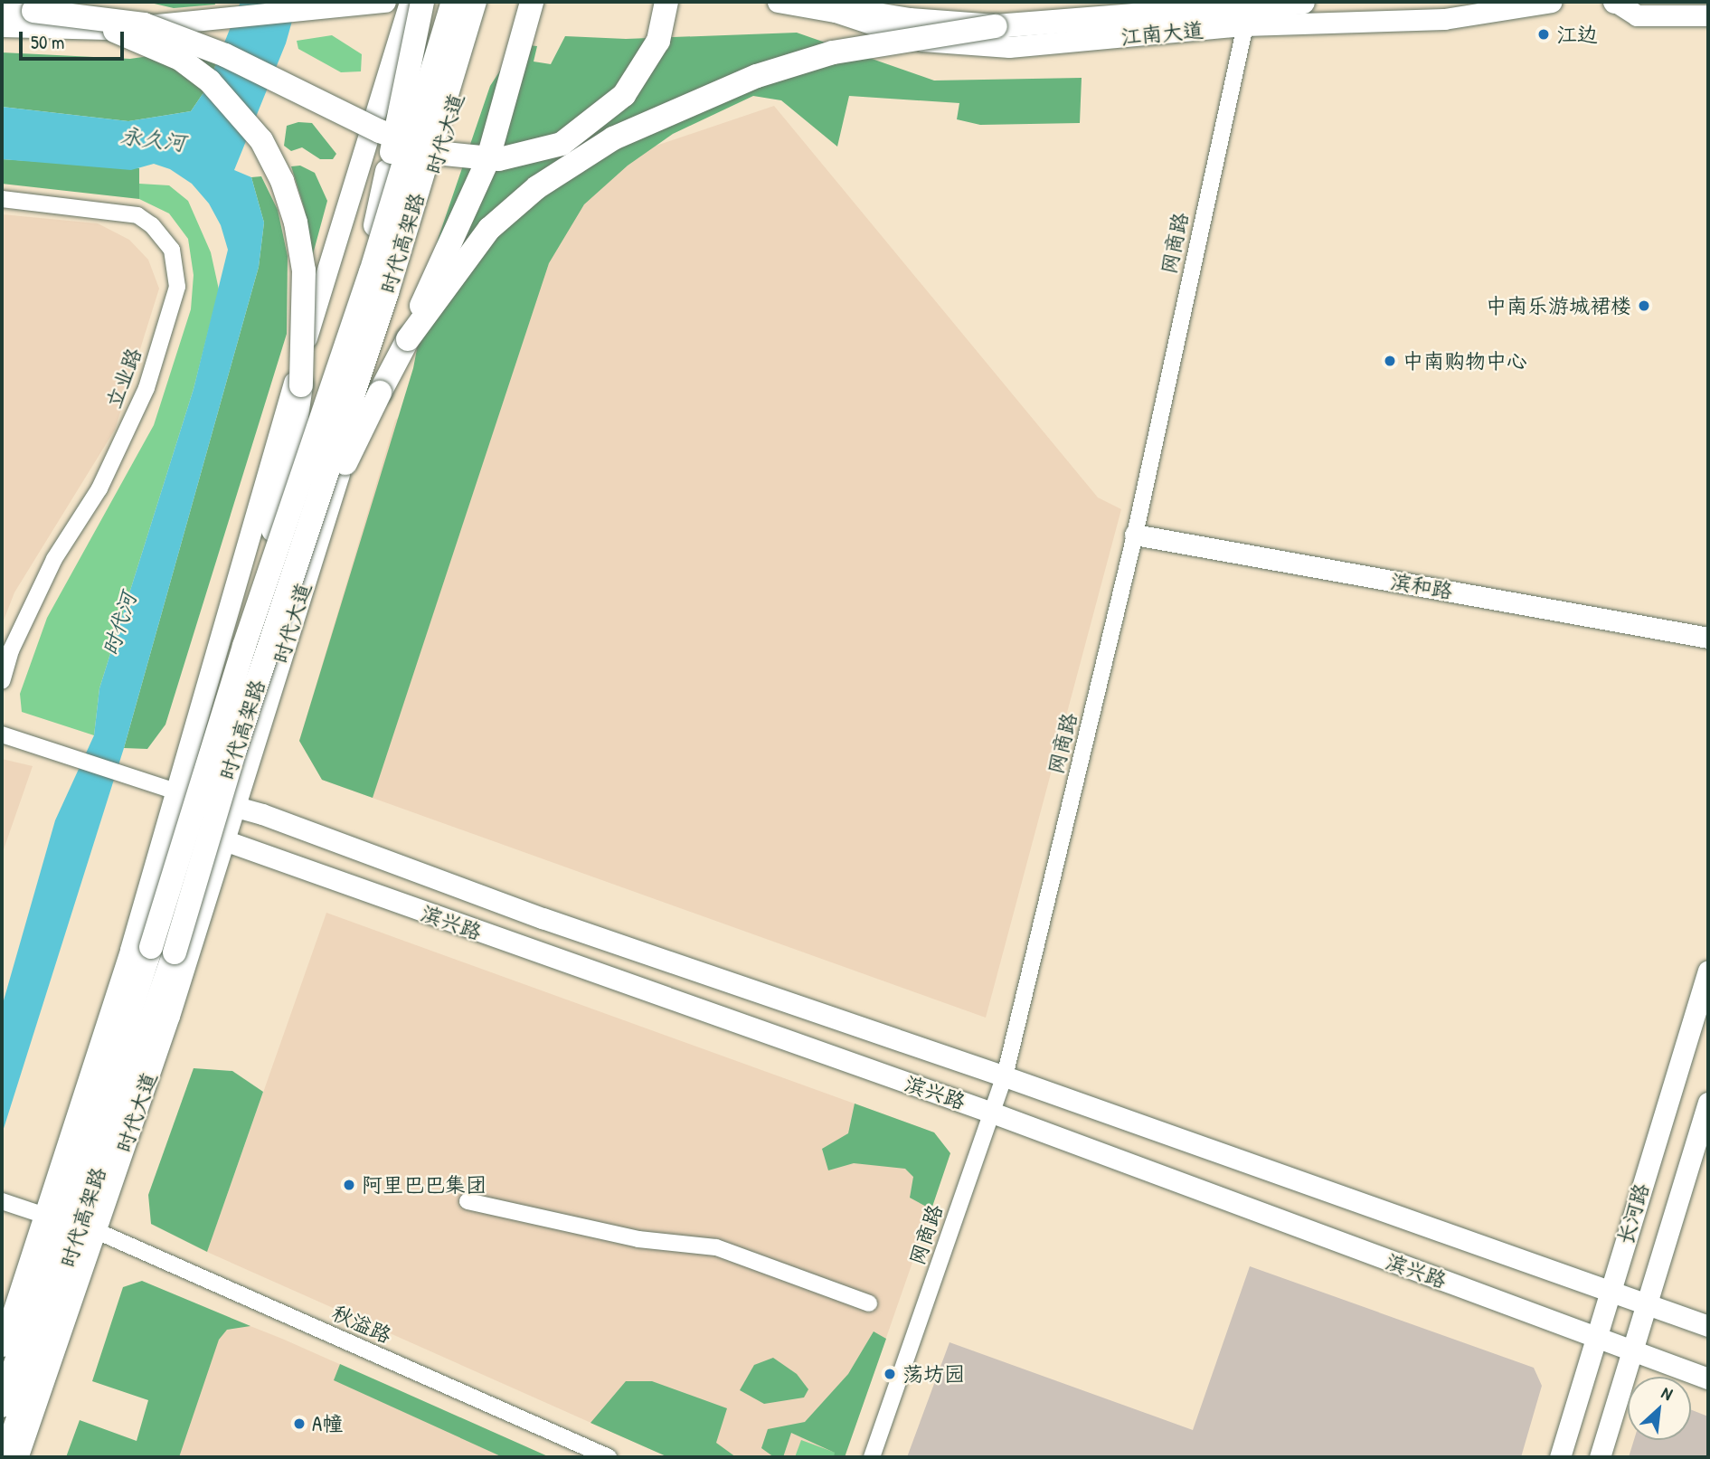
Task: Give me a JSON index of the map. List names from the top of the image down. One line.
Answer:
{"streets":{"highway":["时代高架路"],"main road":["江南大道","时代大道","滨和路","滨兴路","长河路"],"street":["网商路","立业路","秋溢路"]},"crossings":[["江南大道","网商路"],["时代大道","滨兴路"],["时代大道","秋溢路"],["网商路","滨和路"],["网商路","滨兴路"],["滨兴路","长河路"]],"water":["永久河","时代河"],"places":["江边","中南乐游城裙楼","中南购物中心","阿里巴巴集团","荡坊园","A幢"],"scale_bar":"50 m","north":"top right"}
